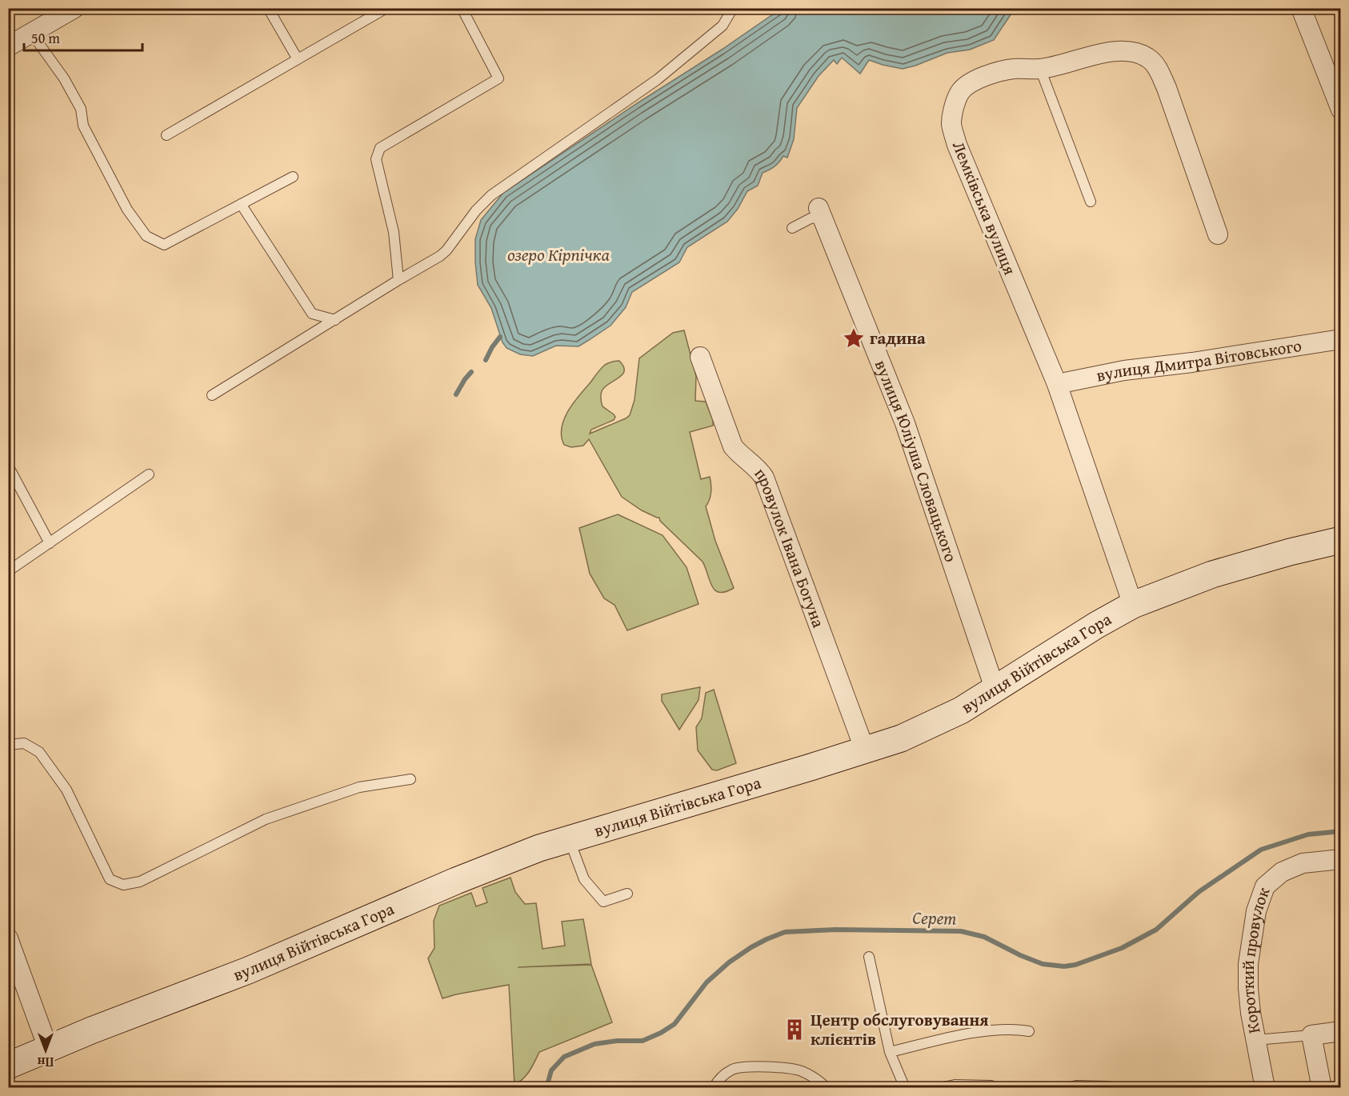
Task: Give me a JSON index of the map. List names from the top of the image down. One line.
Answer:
{"streets":{"street":["Лемківська вулиця","вулиця Дмитра Вітовського","вулиця Юліуша Словацького","провулок Івана Богуна","вулиця Війтівська Гора","Короткий провулок"]},"crossings":[["Лемківська вулиця","вулиця Дмитра Вітовського"],["Лемківська вулиця","вулиця Війтівська Гора"],["вулиця Юліуша Словацького","вулиця Війтівська Гора"],["провулок Івана Богуна","вулиця Війтівська Гора"]],"water":["озеро Кірпічка","Серет"],"places":{"place":["гадина"],"building":["Центр обслуговування клієнтів"]},"scale_bar":"50 m","north":"bottom"}
